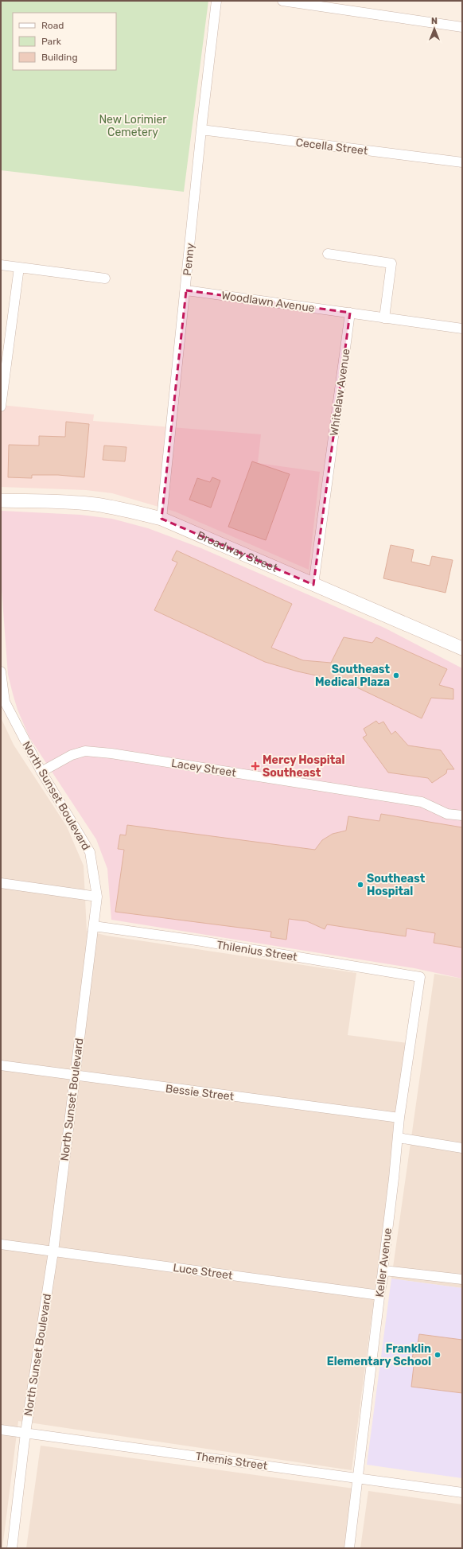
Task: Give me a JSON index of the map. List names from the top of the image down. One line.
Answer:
{"streets":{"main road":["Broadway Street"],"street":["Cecella Street","Penny","Woodlawn Avenue","Whitelaw Avenue","Lacey Street","North Sunset Boulevard","Thilenius Street","Bessie Street","Keller Avenue","Luce Street","Themis Street"]},"crossings":[["Cecella Street","Penny"],["Penny","Woodlawn Avenue"],["Penny","Broadway Street"],["Woodlawn Avenue","Whitelaw Avenue"],["Whitelaw Avenue","Broadway Street"],["Lacey Street","North Sunset Boulevard"],["North Sunset Boulevard","Thilenius Street"],["North Sunset Boulevard","Bessie Street"],["North Sunset Boulevard","Luce Street"],["North Sunset Boulevard","Themis Street"],["Thilenius Street","Keller Avenue"],["Bessie Street","Keller Avenue"],["Keller Avenue","Luce Street"],["Keller Avenue","Themis Street"]],"parks":["New Lorimier Cemetery"],"places":{"other":["Southeast Medical Plaza","Southeast Hospital","Franklin Elementary School"],"health":["Mercy Hospital Southeast"]},"legend":["Road","Park","Building"],"north":"top"}
